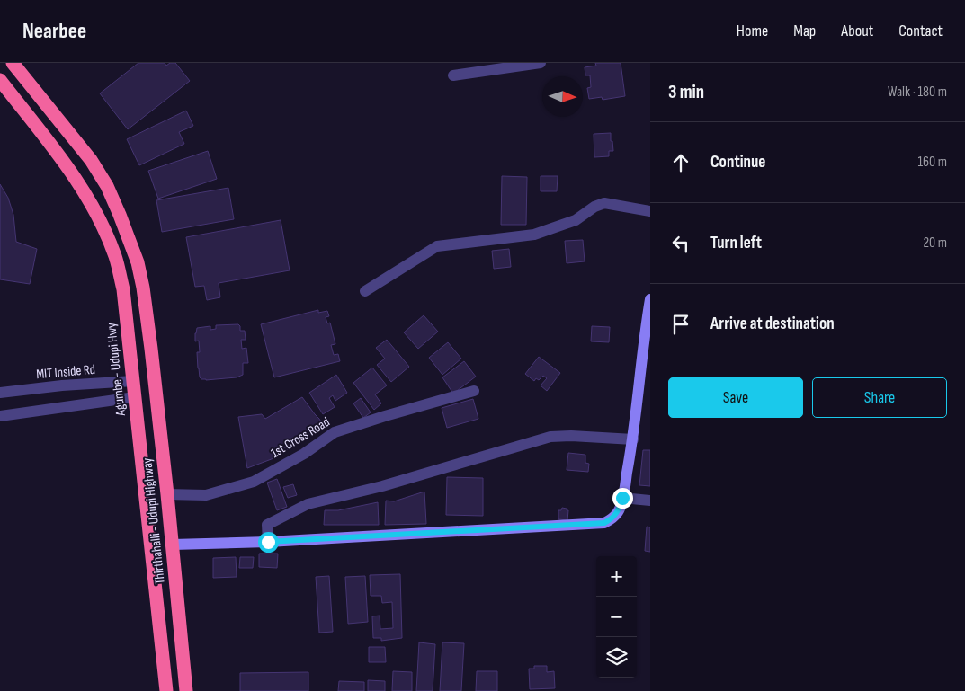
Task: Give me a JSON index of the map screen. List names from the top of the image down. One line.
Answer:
{"streets":{"highway":["Agumbe - Udupi Hwy","Thirthahalli - Udupi Highway"],"street":["MIT Inside Rd","1st Cross Road"]},"crossings":[["Agumbe - Udupi Hwy","MIT Inside Rd"],["1st Cross Road","Thirthahalli - Udupi Highway"]],"north":"right","page":{"header":"Nearbee","nav":["Home","Map","About","Contact"],"heading":["3 min","Walk · 180 m"],"list":[["Continue","160 m"],["Turn left","20 m"],"Arrive at destination"],"buttons":["Save","Share"],"map_buttons":["+","−"]}}
